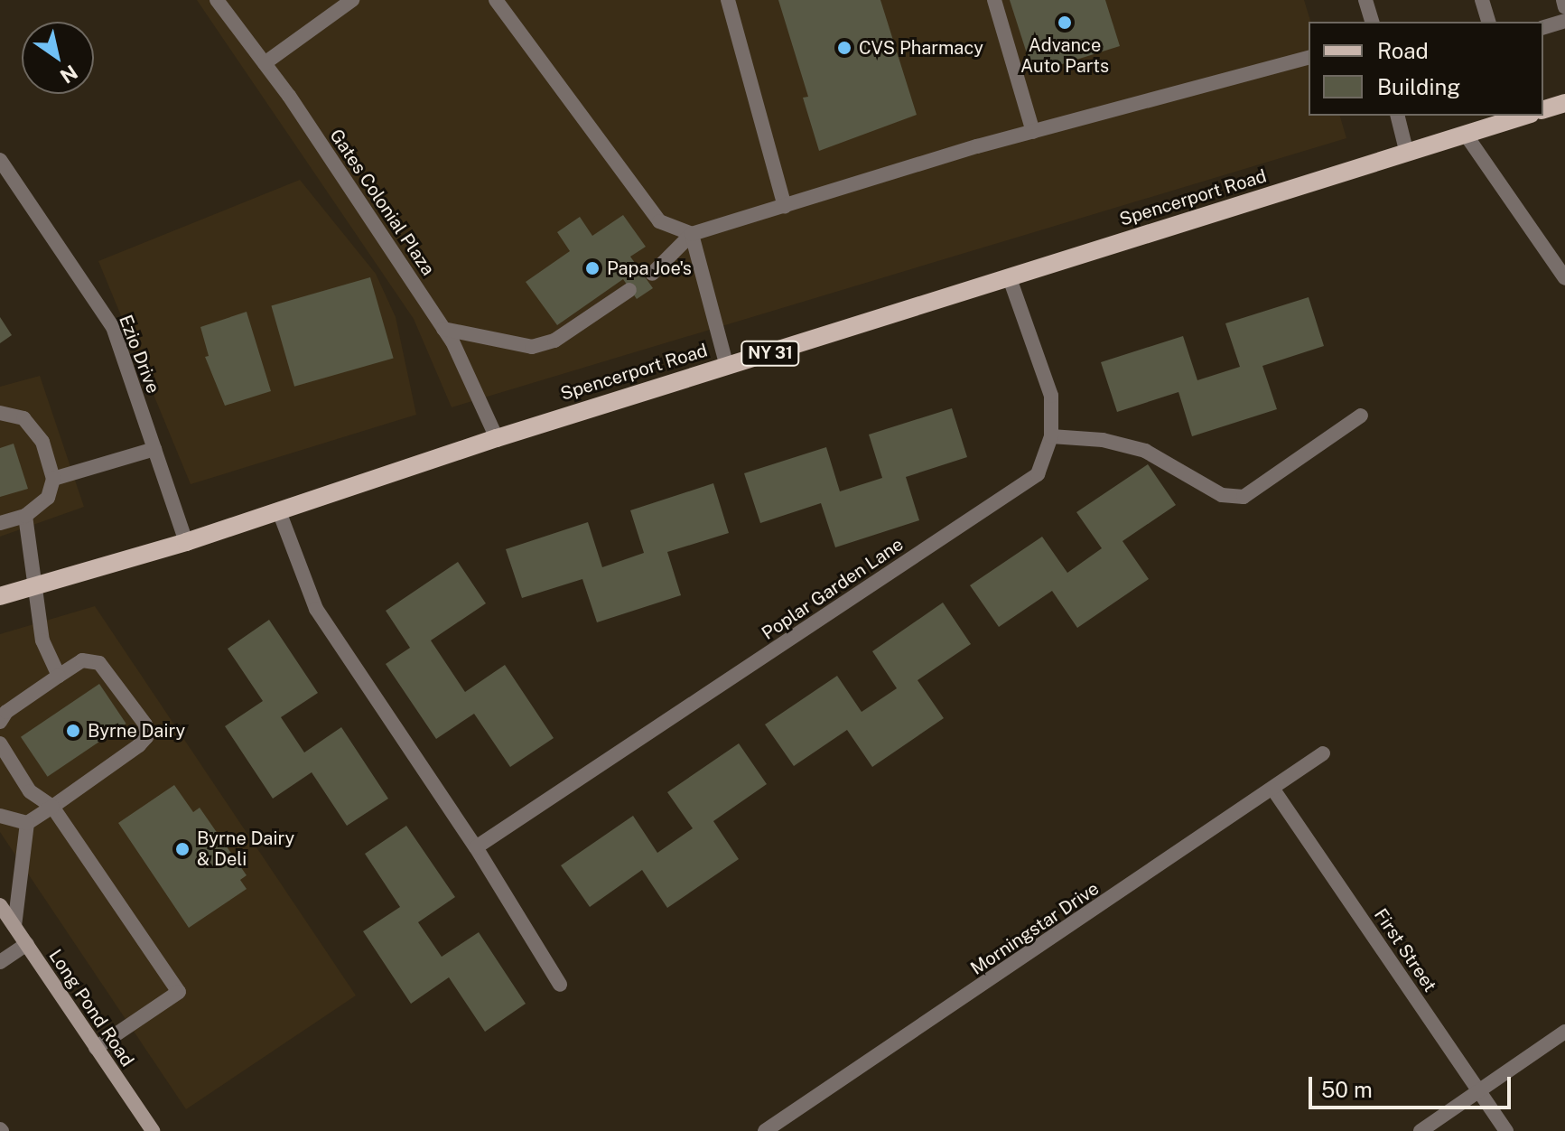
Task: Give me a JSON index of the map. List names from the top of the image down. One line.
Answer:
{"streets":{"main road":["Spencerport Road","NY 31","Long Pond Road"],"street":["Gates Colonial Plaza","Ezio Drive","Poplar Garden Lane","Morningstar Drive","First Street"]},"crossings":[["Spencerport Road","Gates Colonial Plaza"],["Spencerport Road","Ezio Drive"],["Spencerport Road","Poplar Garden Lane"],["Morningstar Drive","First Street"]],"places":["Advance Auto Parts","CVS Pharmacy","Papa Joe's","Byrne Dairy","Byrne Dairy & Deli"],"legend":["Road","Building"],"scale_bar":"50 m","north":"bottom right"}
